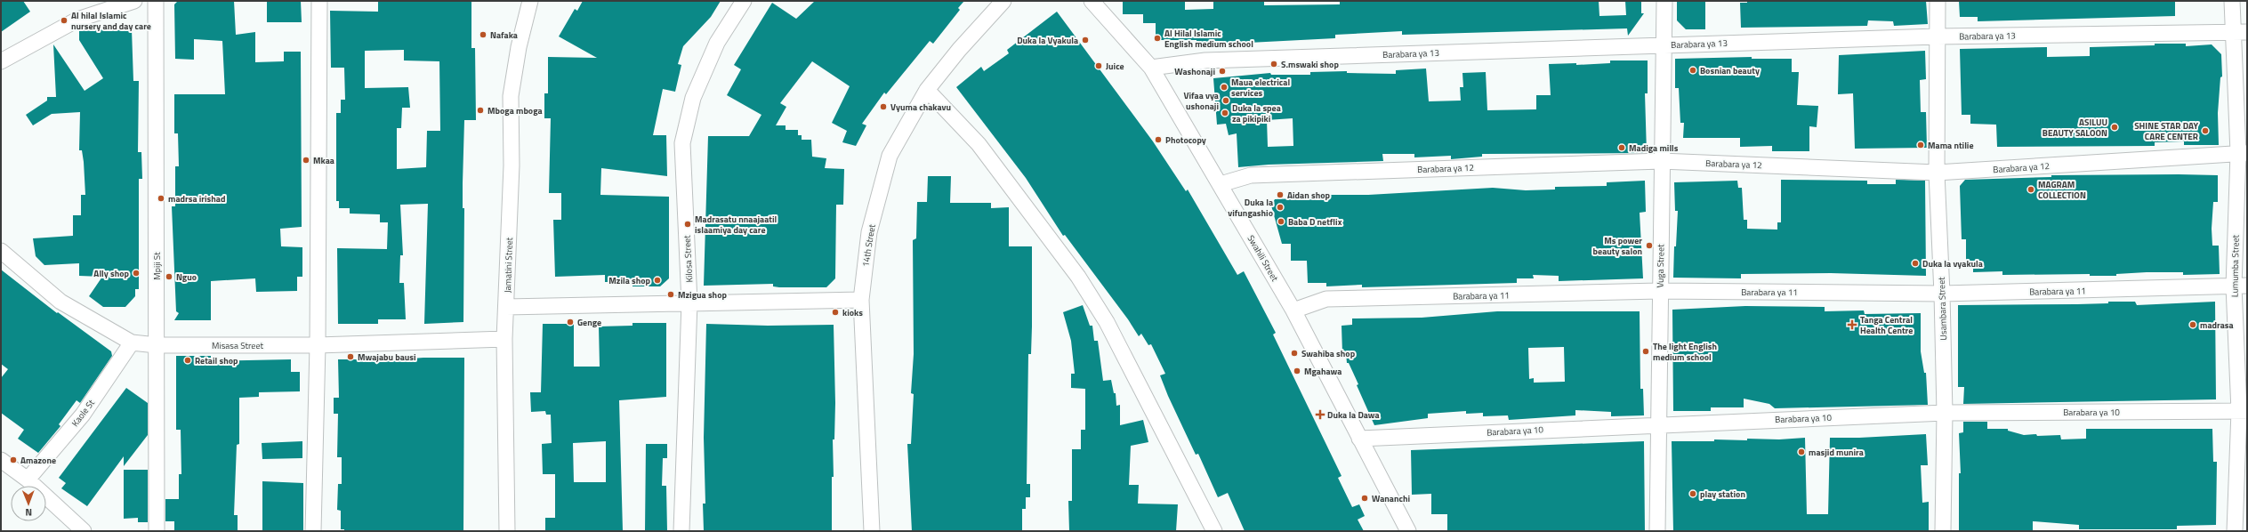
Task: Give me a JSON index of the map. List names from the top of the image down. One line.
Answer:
{"streets":{"street":["Barabara ya 13","Barabara ya 12","14th Street","Swahili Street","Kilosa Street","Jamatini Street","Mpiji St","Vuga Street","Lumumba Street","Barabara ya 11","Usambara Street","Misasa Street","Barabara ya 10","Kaole St"]},"crossings":[["Barabara ya 13","Swahili Street"],["Barabara ya 13","Vuga Street"],["Barabara ya 13","Lumumba Street"],["Barabara ya 13","Usambara Street"],["Barabara ya 12","Swahili Street"],["Barabara ya 12","Vuga Street"],["Barabara ya 12","Lumumba Street"],["Barabara ya 12","Usambara Street"],["Swahili Street","Barabara ya 11"],["Swahili Street","Barabara ya 10"],["Jamatini Street","Misasa Street"],["Mpiji St","Misasa Street"],["Vuga Street","Barabara ya 11"],["Vuga Street","Barabara ya 10"],["Lumumba Street","Barabara ya 11"],["Lumumba Street","Barabara ya 10"],["Barabara ya 11","Usambara Street"],["Usambara Street","Barabara ya 10"],["Misasa Street","Kaole St"]],"places":{"other":["Al hilal Islamic nursery and day care","Nafaka","Al Hilal Islamic English medium school","Duka la Vyakula","S.mswaki shop","Juice","Bosnian beauty","Washonaji","Maua electrical services","Vifaa vya ushonaji","Vyuma chakavu","Mboga mboga","Duka la spea za pikipiki","ASILUU BEAUTY SALOON","SHINE STAR DAY CARE CENTER","Photocopy","Mama ntilie","Madiga mills","Mkaa","MAGRAM COLLECTION","Aidan shop","madrsa irishad","Duka la vifungashio","Baba D netflix","Madrasatu nnaajaatil islaamiya day care","Ms power beauty salon","Duka la vyakula","Ally shop","Nguo","Mzila shop","Mzigua shop","kioks","Genge","madrasa","The light English medium school","Swahiba shop","Mwajabu bausi","Retail shop","Mgahawa","masjid munira","Amazone","play station","Wananchi"],"health":["Tanga Central Health Centre","Duka la Dawa"]},"north":"bottom"}
